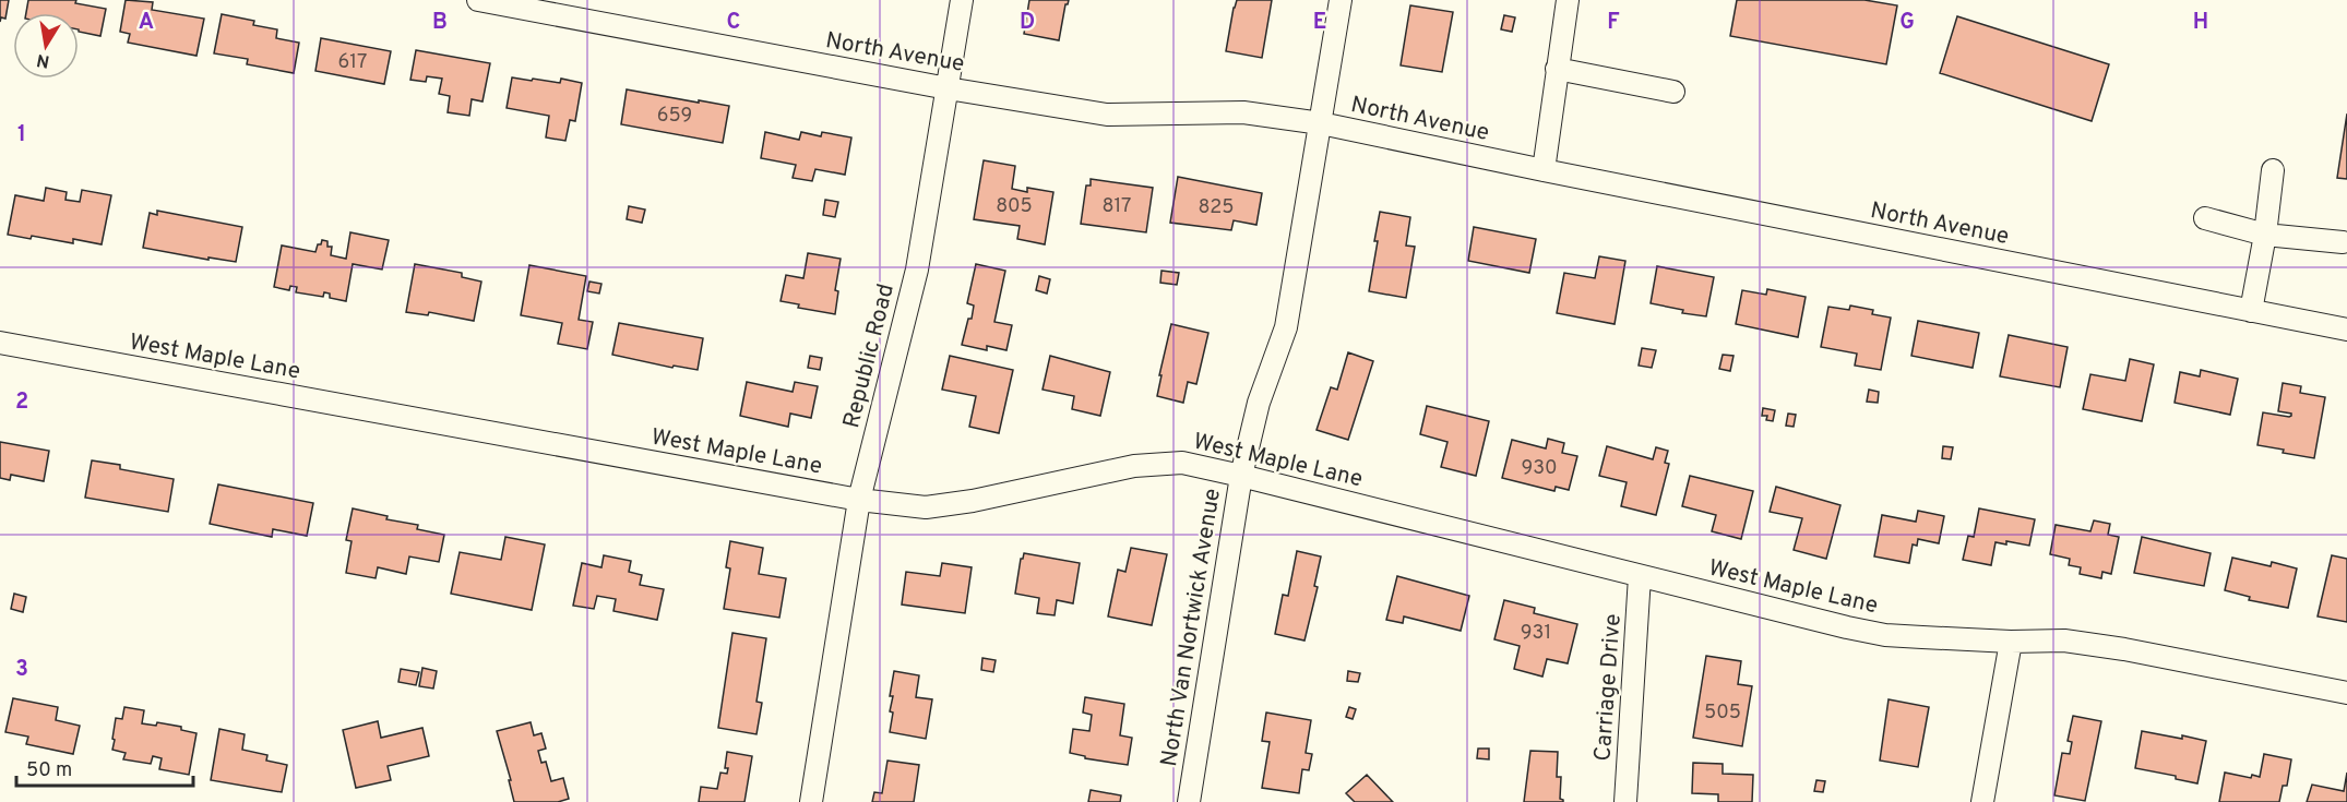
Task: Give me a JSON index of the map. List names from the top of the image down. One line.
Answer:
{"streets":{"street":["North Avenue","West Maple Lane","Republic Road","North Van Nortwick Avenue","Carriage Drive"]},"crossings":[["North Avenue","Republic Road"],["North Avenue","North Van Nortwick Avenue"],["West Maple Lane","Republic Road"],["West Maple Lane","North Van Nortwick Avenue"],["West Maple Lane","Carriage Drive"]],"house_numbers":["617","659","805","817","825","930","931","505"],"scale_bar":"50 m","north":"bottom","grid":{"columns":["A","B","C","D","E","F","G","H"],"rows":["1","2","3"]}}
